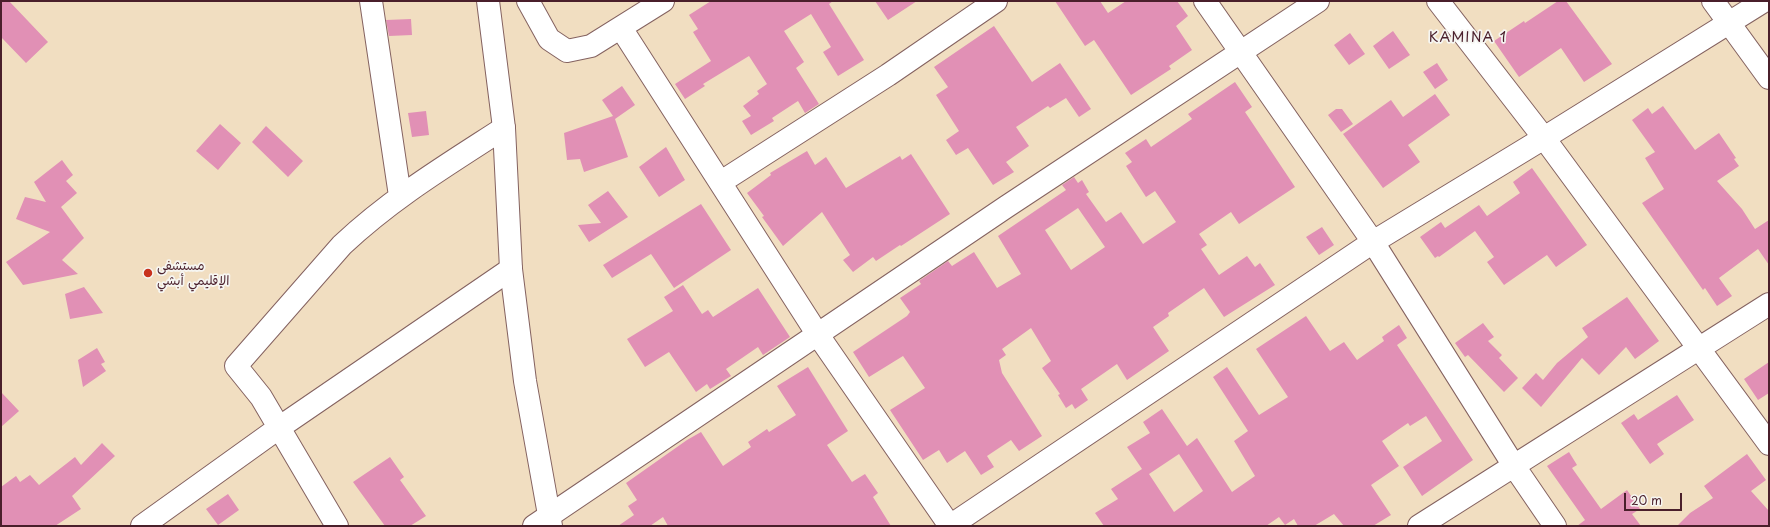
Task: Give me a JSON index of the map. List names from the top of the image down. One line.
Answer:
{"districts":["KAMINA 1"],"places":["مستشفى الإقليمي أبشي"],"scale_bar":"20 m"}
